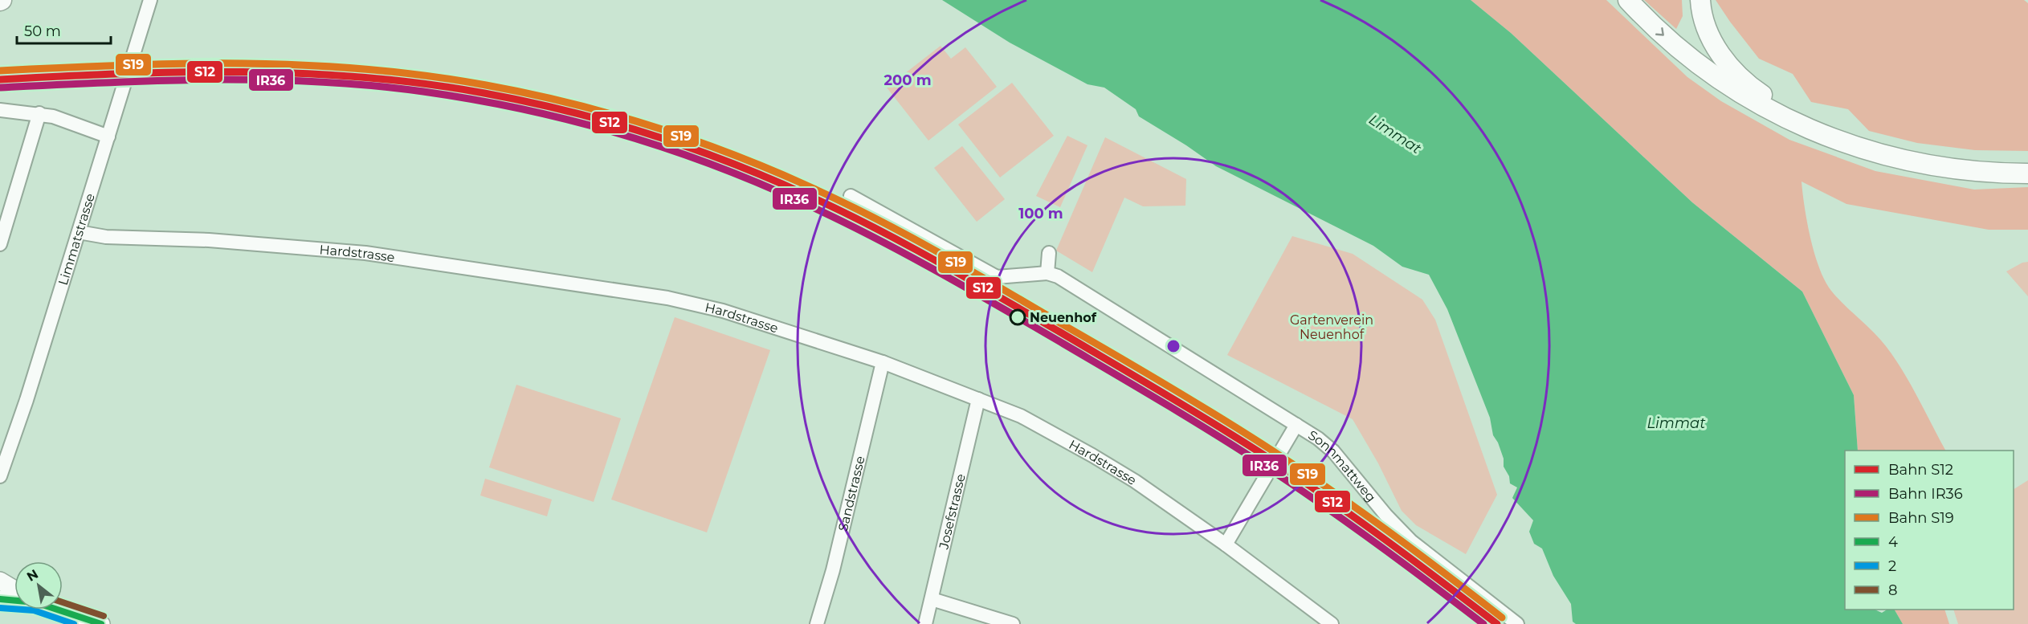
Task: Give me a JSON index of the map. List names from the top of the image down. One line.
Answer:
{"streets":{"street":["Limmatstrasse","Hardstrasse","Sonnmattweg","Sandstrasse","Josefstrasse"]},"crossings":[["Limmatstrasse","Hardstrasse"],["Hardstrasse","Sonnmattweg"],["Hardstrasse","Sandstrasse"],["Hardstrasse","Josefstrasse"]],"water":["Limmat"],"parks":["Gartenverein Neuenhof"],"places":["Neuenhof"],"lines":["rail line S19","rail line S12","rail line IR36","transit line 4","transit line 8","transit line 2"],"legend":["Bahn S12","Bahn IR36","Bahn S19","4","2","8"],"scale_bar":"50 m","north":"top left","rings":["200 m","100 m"]}
